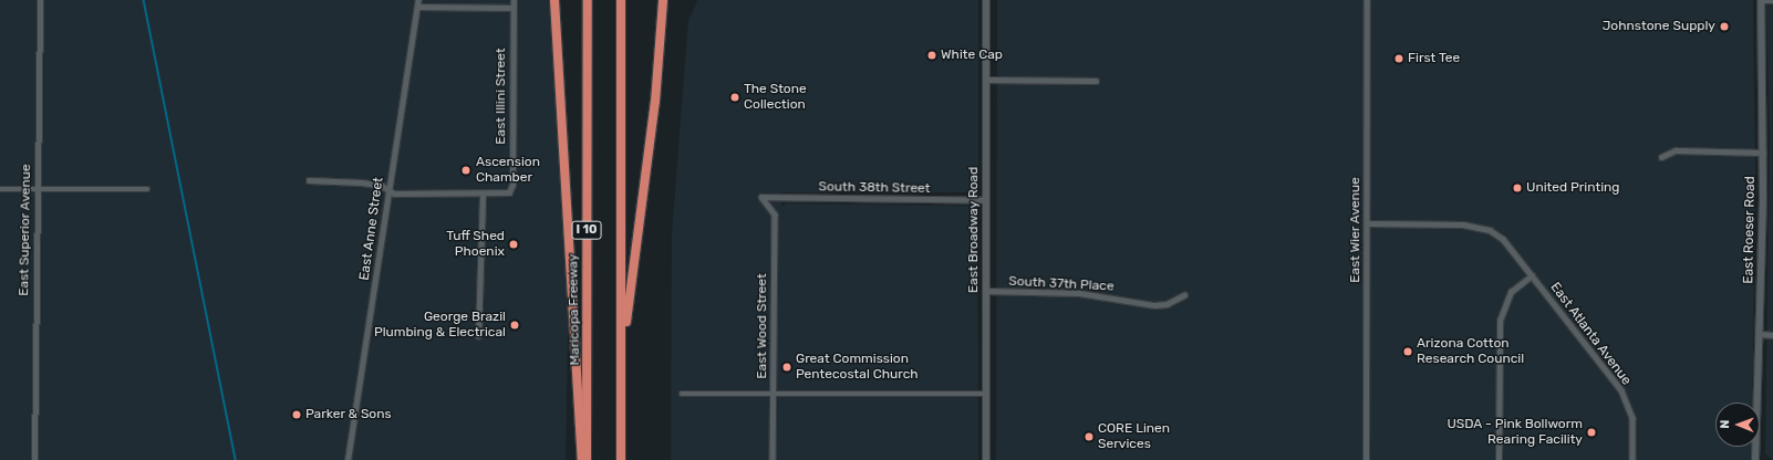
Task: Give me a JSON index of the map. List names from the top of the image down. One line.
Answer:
{"streets":{"highway":["I 10","Maricopa Freeway"],"main road":["East Broadway Road"],"street":["East Illini Street","South 38th Street","East Anne Street","East Superior Avenue","East Wier Avenue","East Roeser Road","South 37th Place","East Wood Street","East Atlanta Avenue"]},"crossings":[["South 38th Street","East Broadway Road"],["South 38th Street","East Wood Street"],["East Broadway Road","South 37th Place"]],"places":["Johnstone Supply","White Cap","First Tee","The Stone Collection","Ascension Chamber","United Printing","Tuff Shed Phoenix","George Brazil Plumbing & Electrical","Arizona Cotton Research Council","Great Commission Pentecostal Church","Parker & Sons","USDA - Pink Bollworm Rearing Facility","CORE Linen Services"],"north":"left"}
